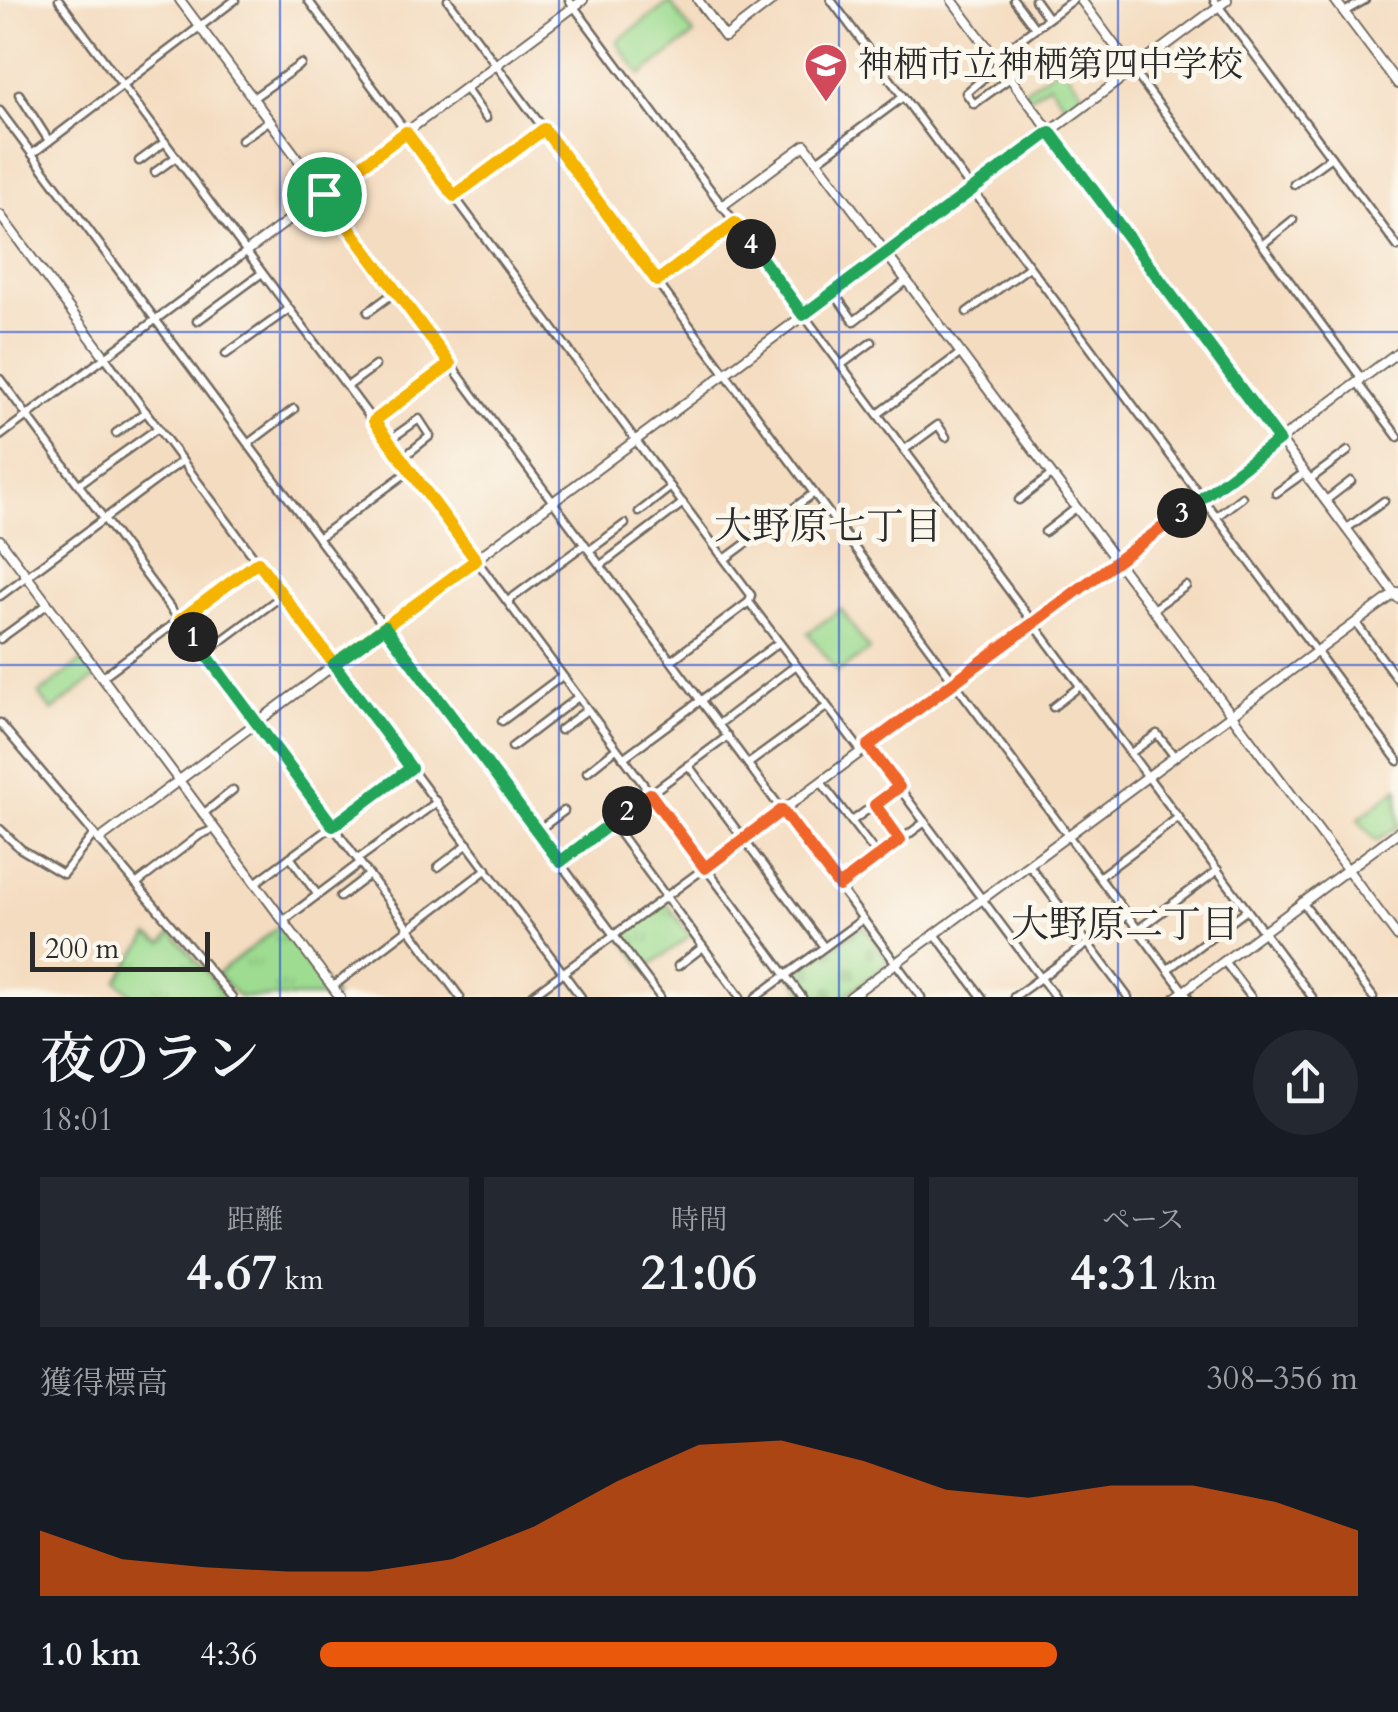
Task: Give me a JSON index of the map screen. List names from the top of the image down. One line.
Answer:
{"districts":["大野原七丁目","大野原二丁目"],"places":{"school or university":["神栖市立神栖第四中学校"]},"scale_bar":"200 m","page":{"pins":["4","3","1","2"],"scale":"200 m","heading":["夜のラン","18:01"],"stats":[["距離","4.67 km"],["時間","21:06"],["ペース","4:31 /km"]],"chart":["獲得標高","308–356 m"],"list":[{"name":"1.0 km","note":"4:36"}]}}
